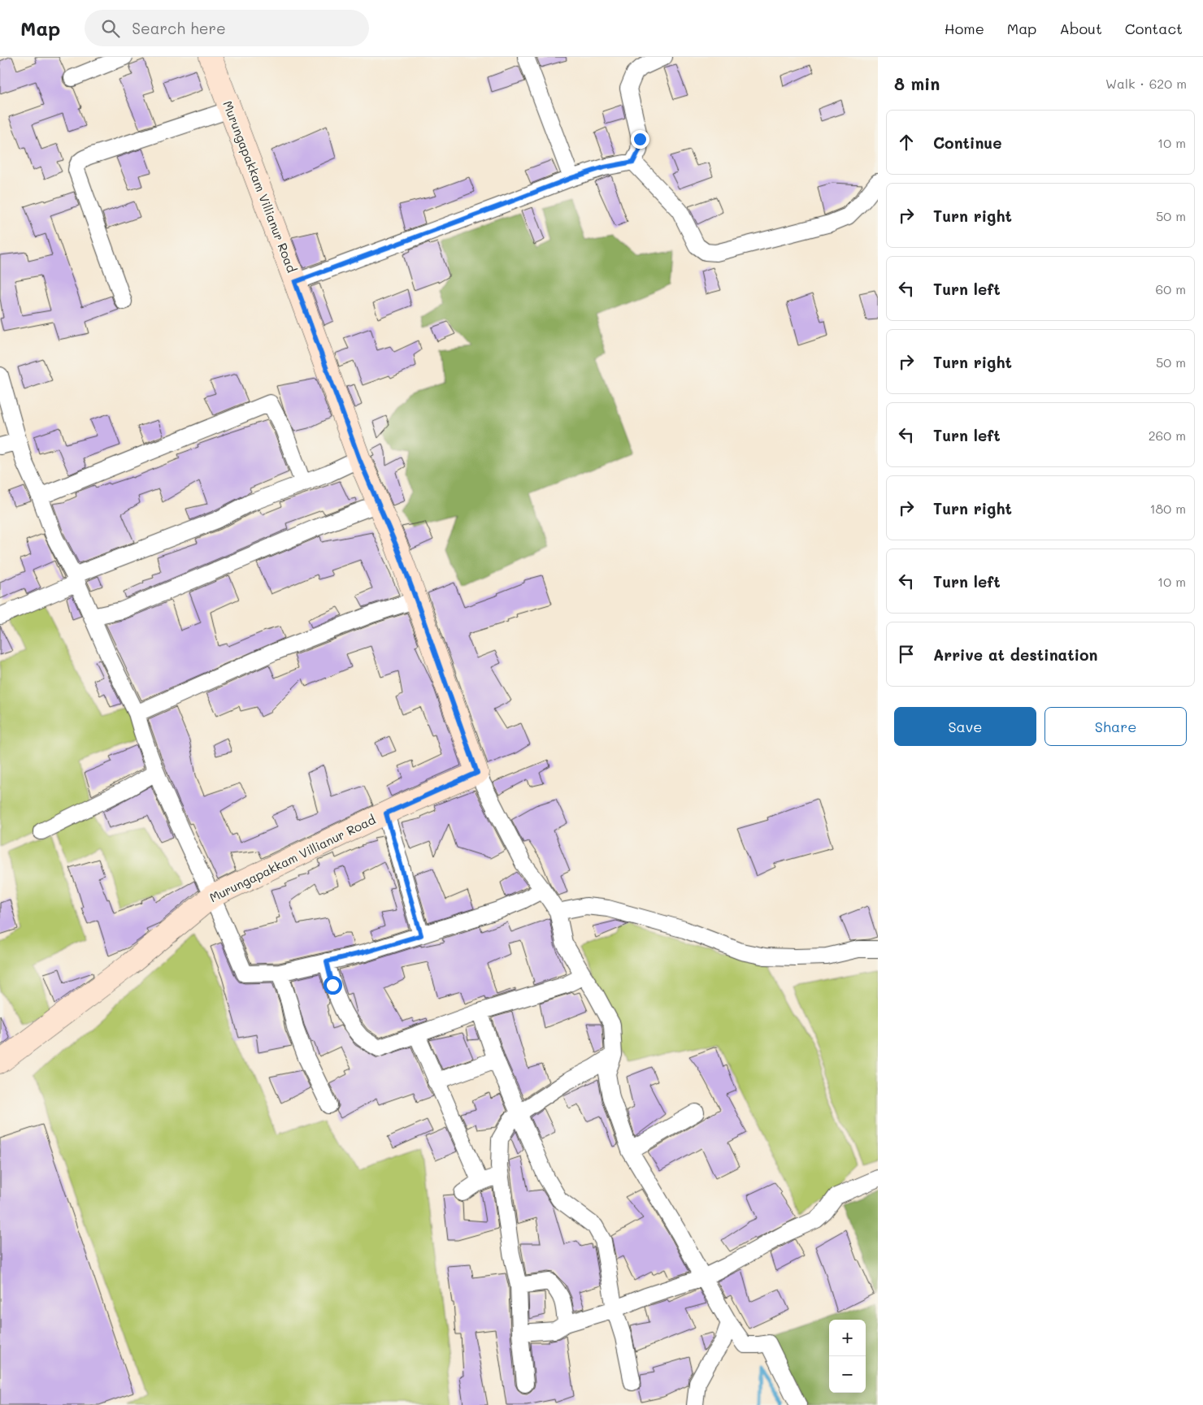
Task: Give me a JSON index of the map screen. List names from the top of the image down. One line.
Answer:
{"streets":{"main road":["Murungapakkam Villianur Road"]},"page":{"header":"Map","search":"Search here","nav":["Home","Map","About","Contact"],"heading":["8 min","Walk · 620 m"],"list":[["Continue","10 m"],["Turn right","50 m"],["Turn left","60 m"],["Turn right","50 m"],["Turn left","260 m"],["Turn right","180 m"],["Turn left","10 m"],"Arrive at destination"],"buttons":["Save","Share"],"map_buttons":["+","−"]}}
